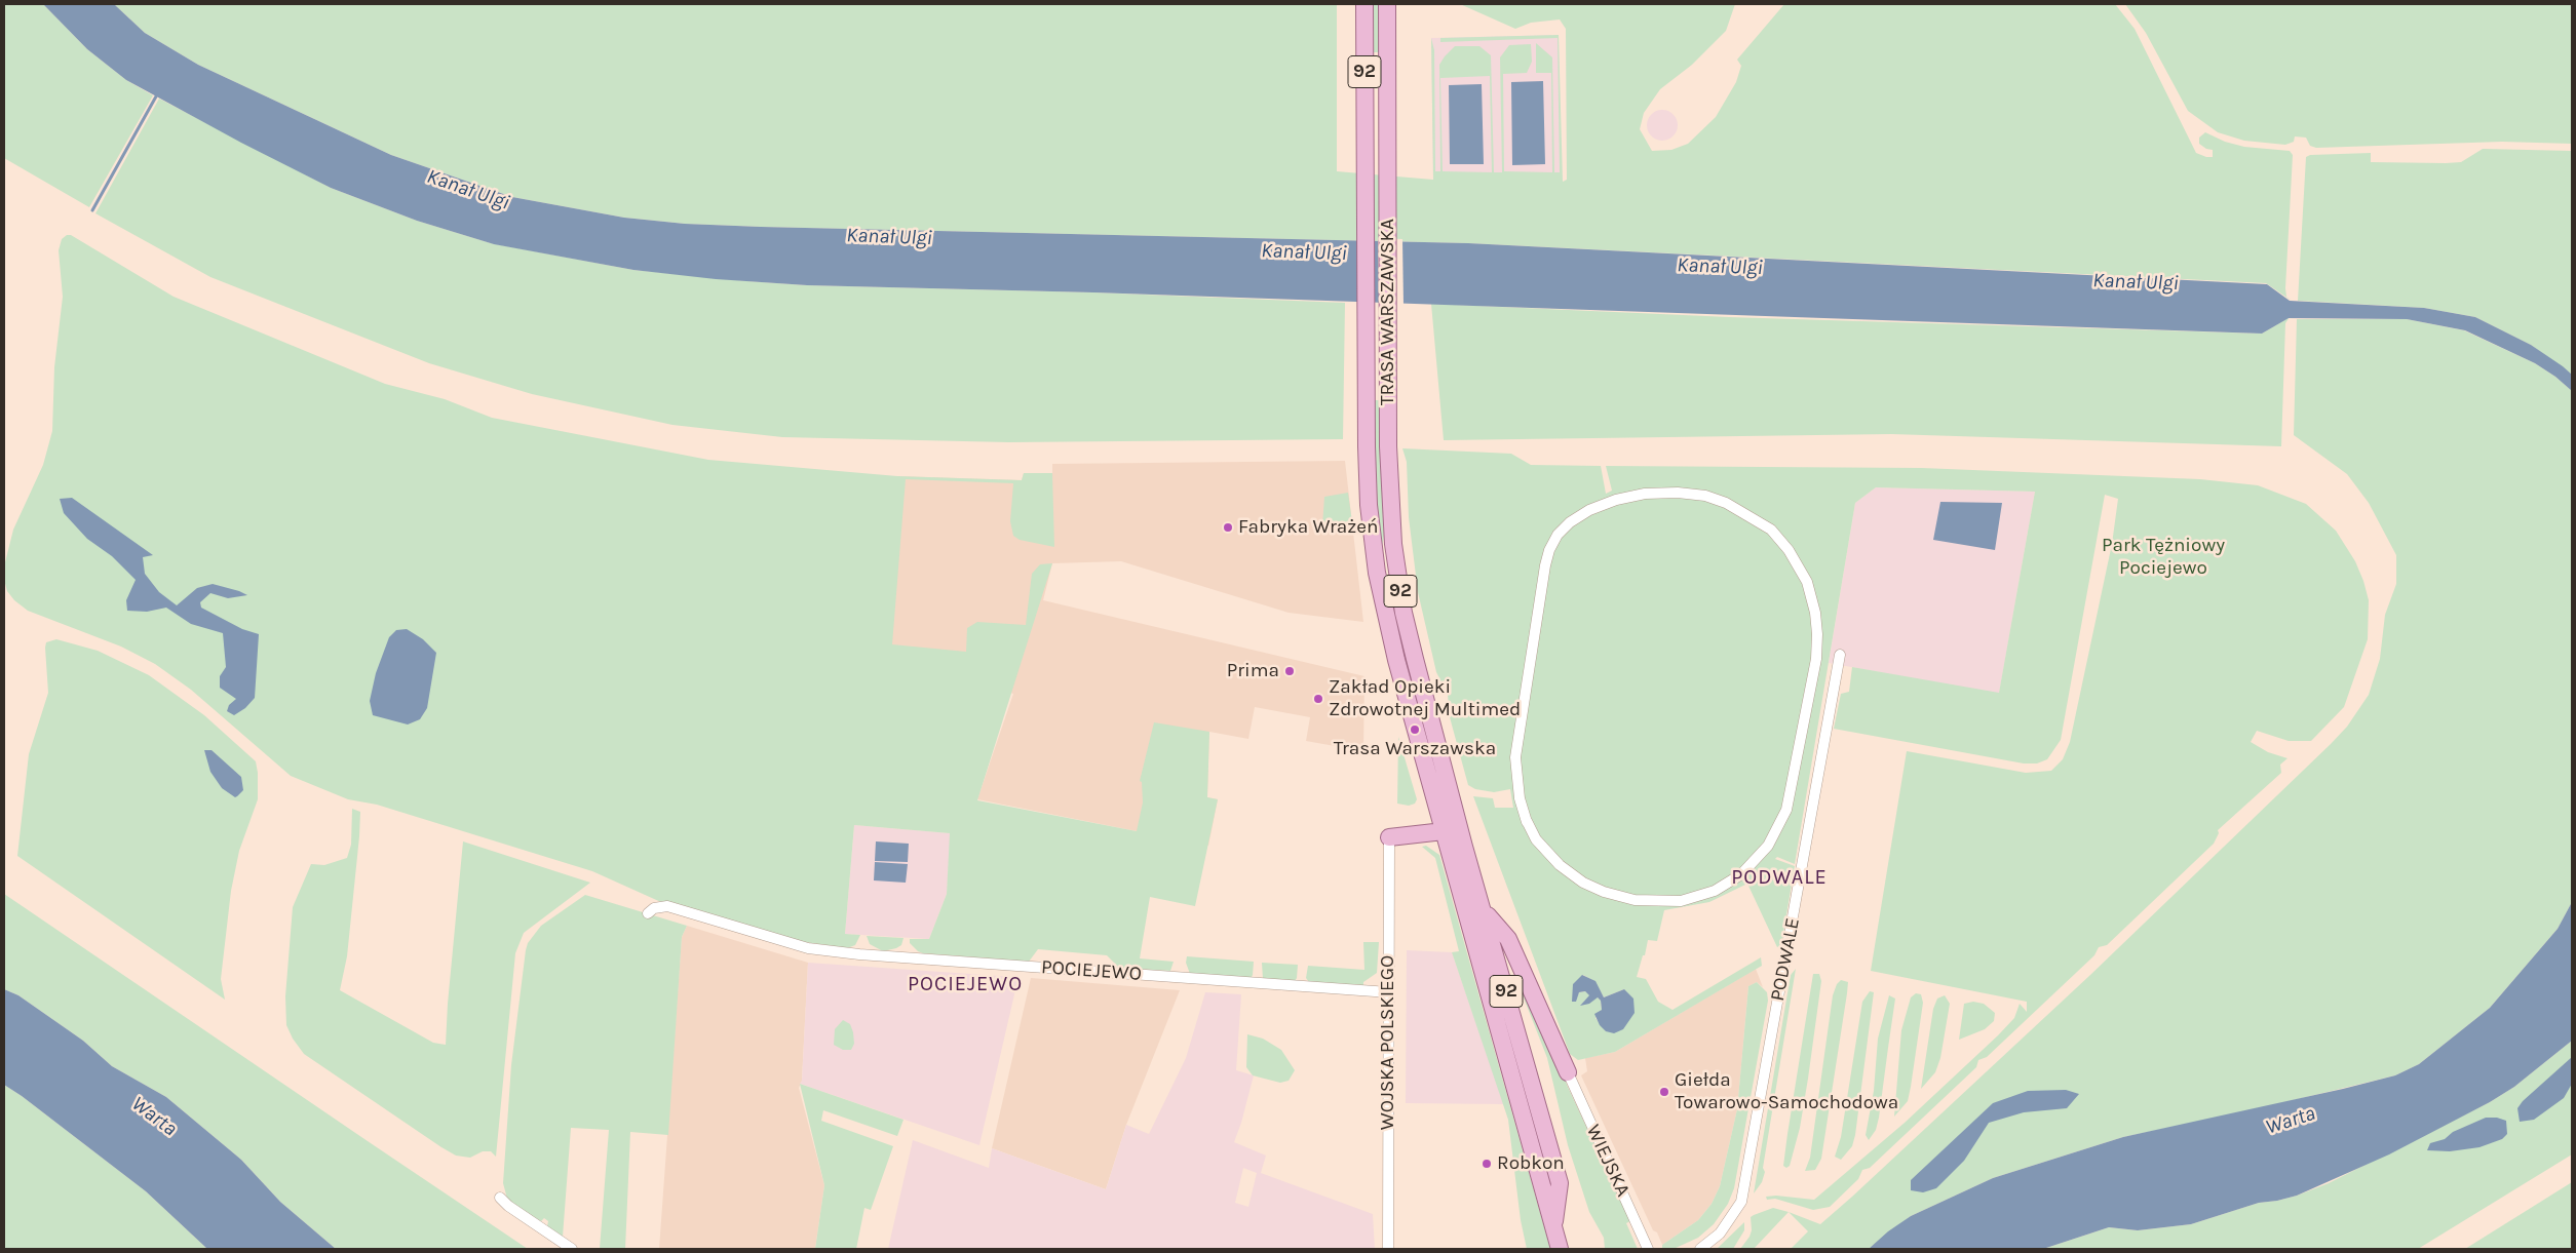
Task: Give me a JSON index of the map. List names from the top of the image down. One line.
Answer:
{"streets":{"main road":["92","TRASA WARSZAWSKA"],"street":["PODWALE","POCIEJEWO","WOJSKA POLSKIEGO","WIEJSKA"]},"crossings":[["POCIEJEWO","WOJSKA POLSKIEGO"]],"districts":["PODWALE","POCIEJEWO"],"water":["Kanał Ulgi","Warta"],"parks":["Park Tężniowy Pociejewo"],"places":["Fabryka Wrażeń","Prima","Zakład Opieki Zdrowotnej Multimed","Trasa Warszawska","Giełda Towarowo-Samochodowa","Robkon"]}
